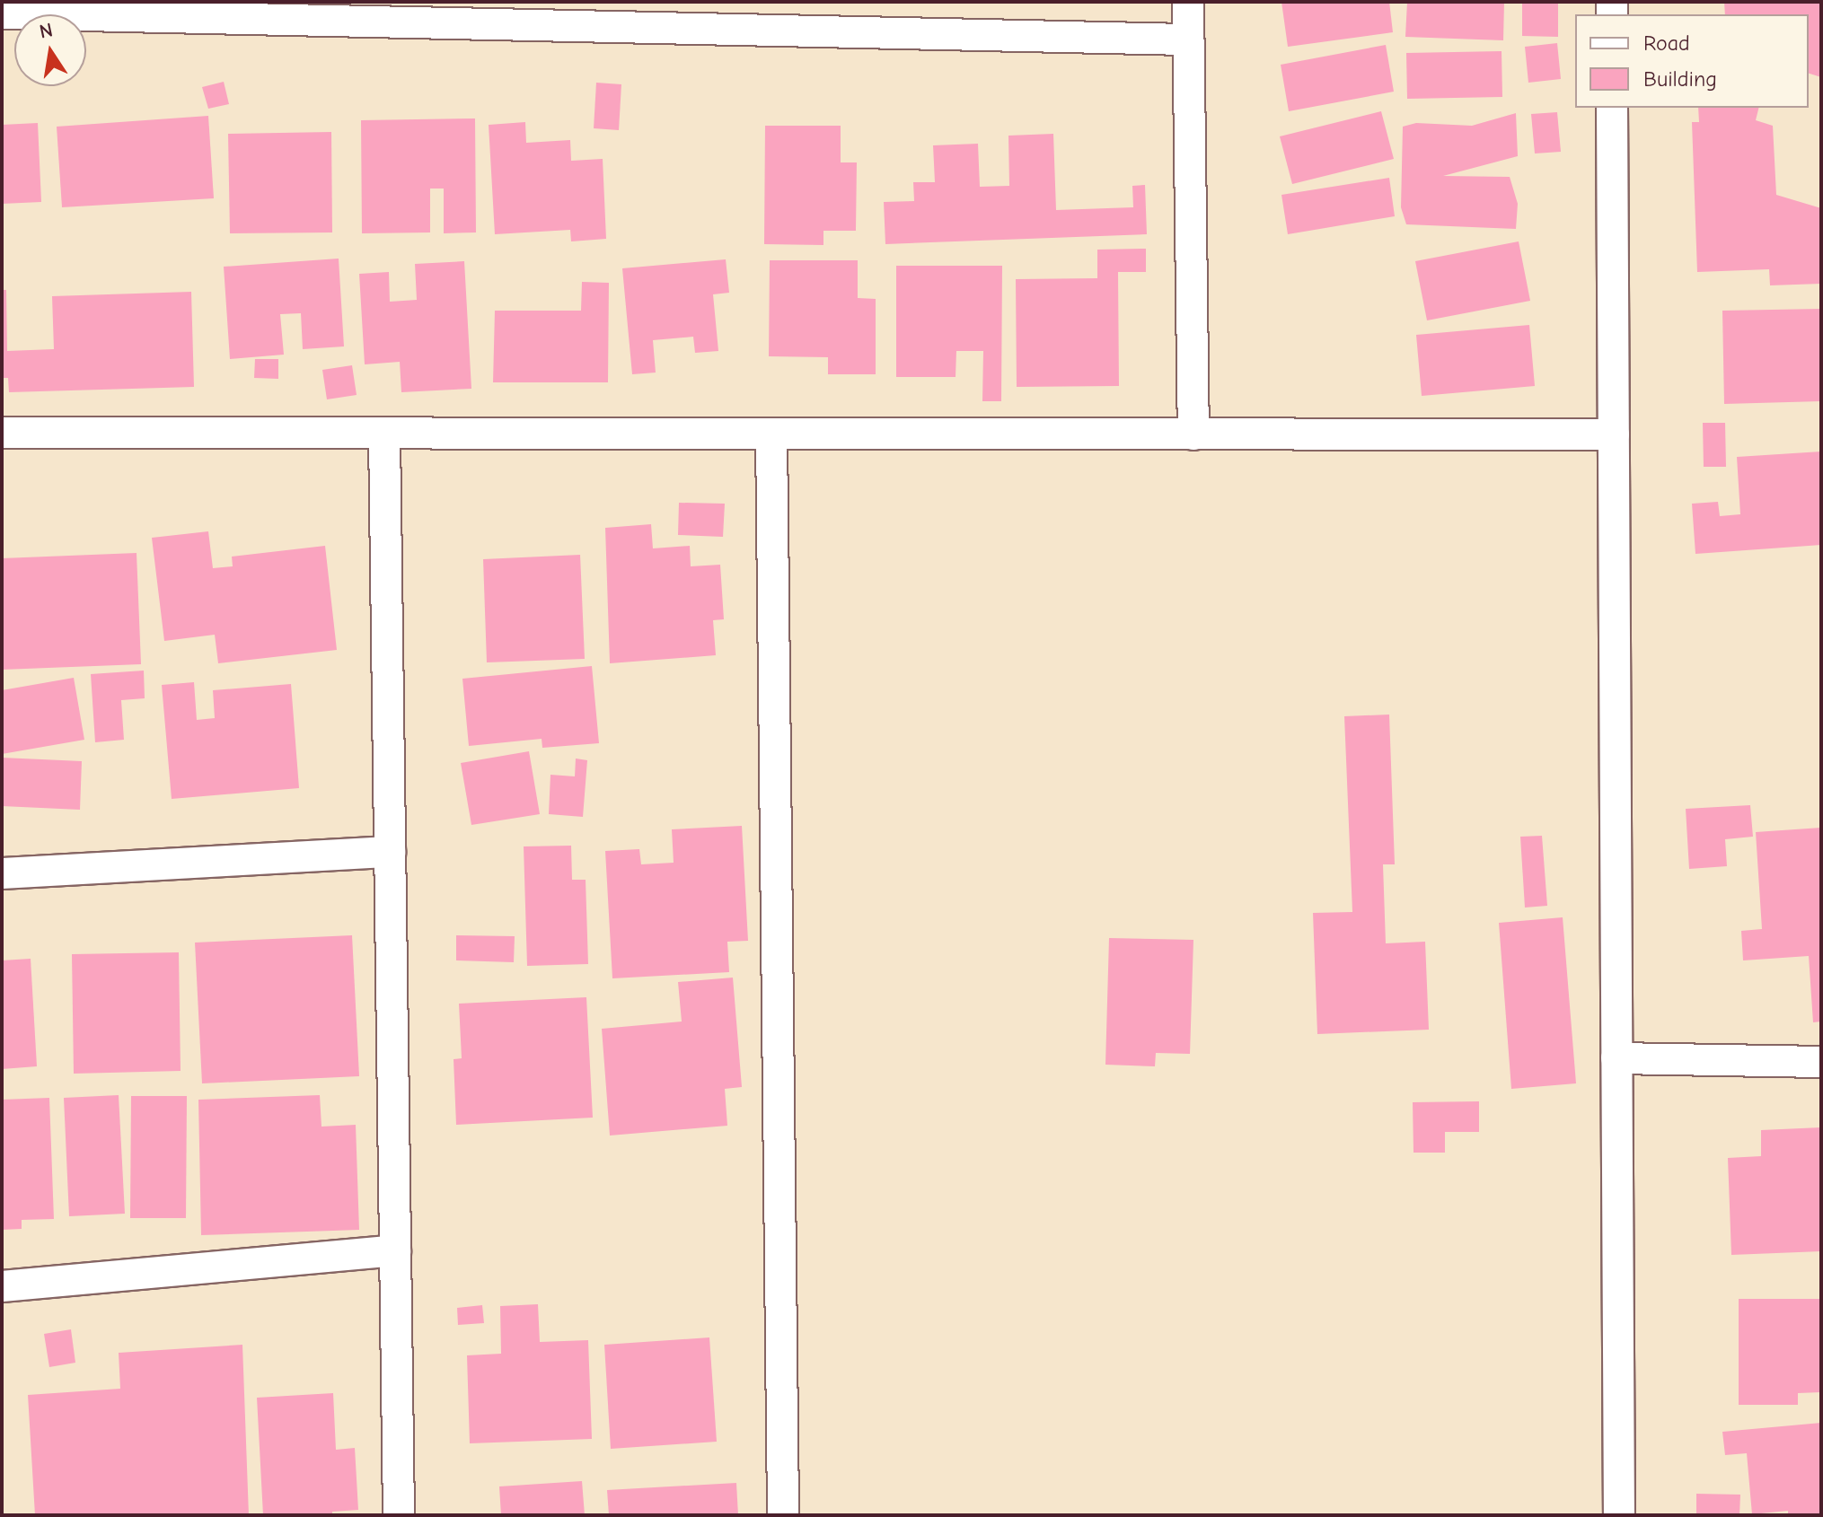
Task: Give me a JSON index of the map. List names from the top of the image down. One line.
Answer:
{"legend":["Road","Building"],"north":"top"}
